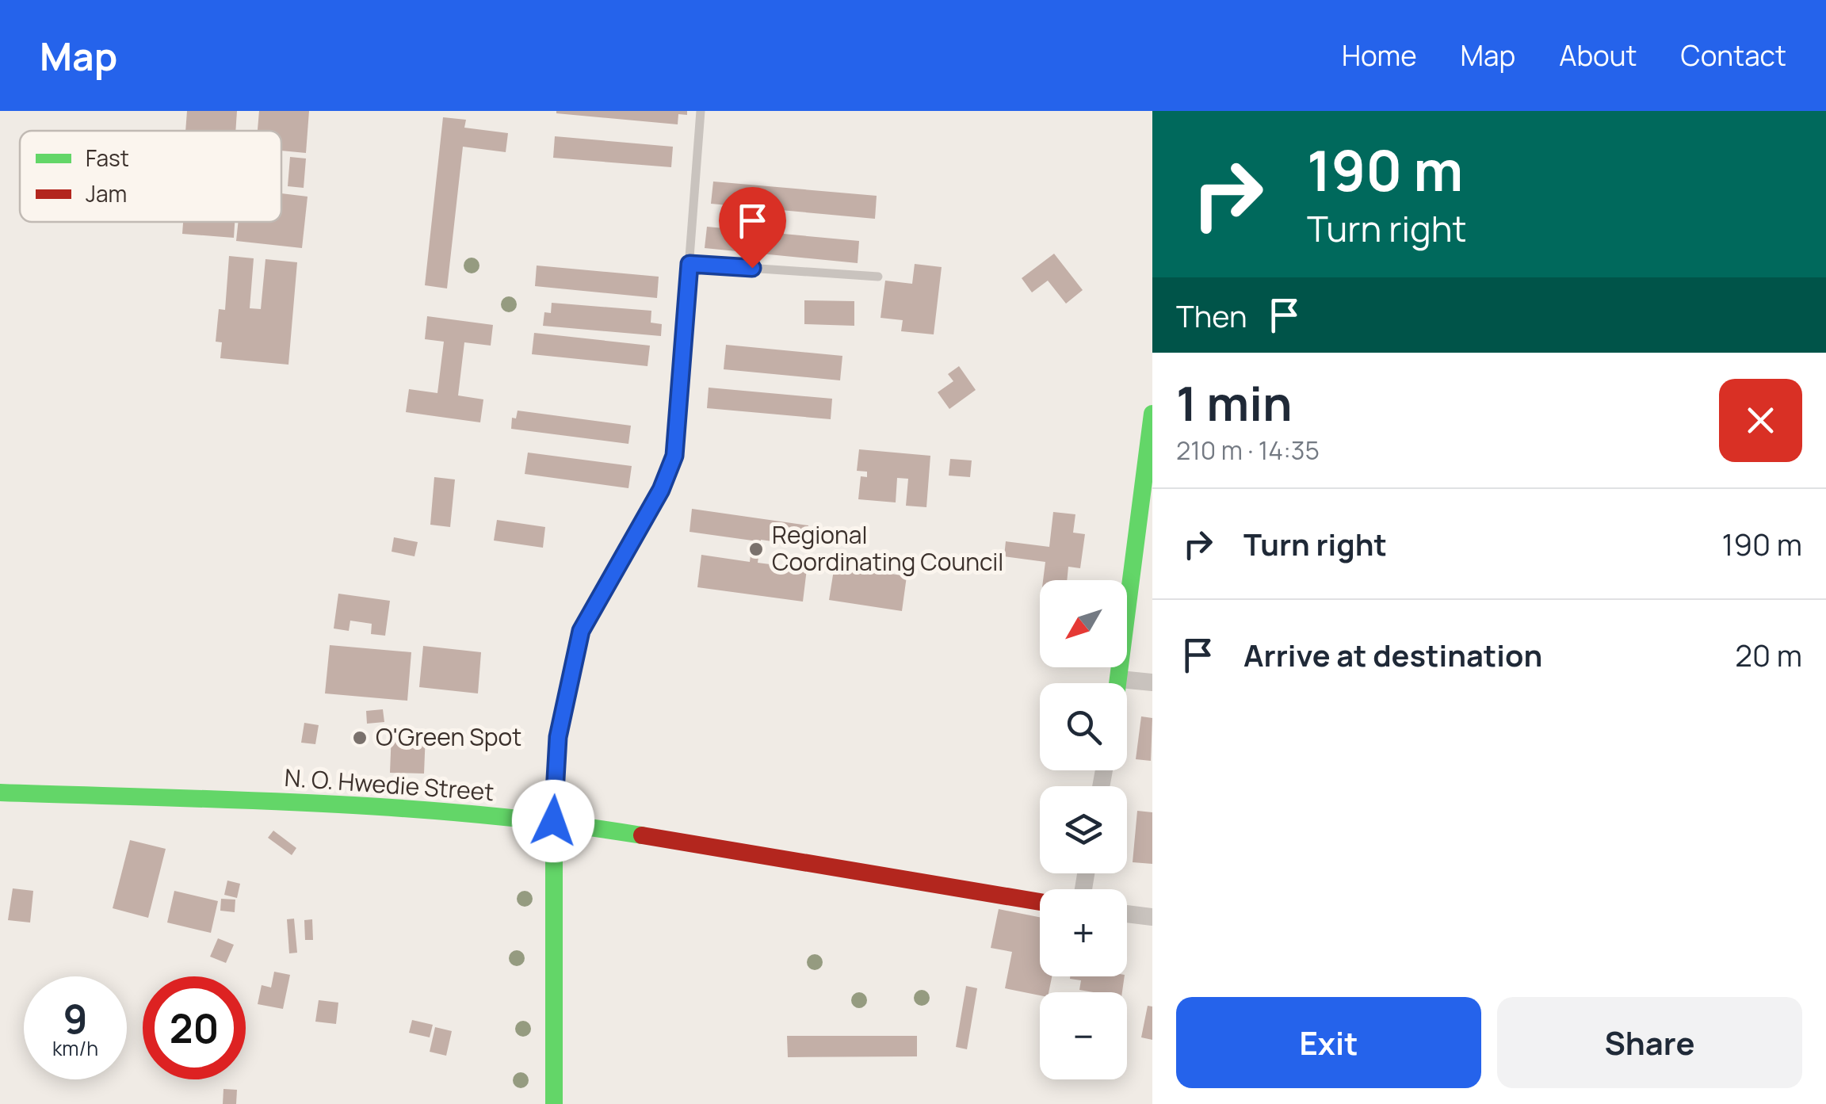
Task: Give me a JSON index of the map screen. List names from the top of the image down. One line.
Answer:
{"streets":{"street":["N. O. Hwedie Street"]},"places":["Regional Coordinating Council","O'Green Spot"],"legend":["Fast","Jam"],"north":"bottom left","page":{"header":"Map","nav":["Home","Map","About","Contact"],"turn":["190 m","Turn right"],"then":"Then","heading":["1 min","210 m · 14:35"],"list":[{"name":"Turn right","value":"190 m"},{"name":"Arrive at destination","value":"20 m"}],"map_buttons":["+","−"],"speed":"9 km/h","limit":"20","buttons":["Exit","Share"]}}
